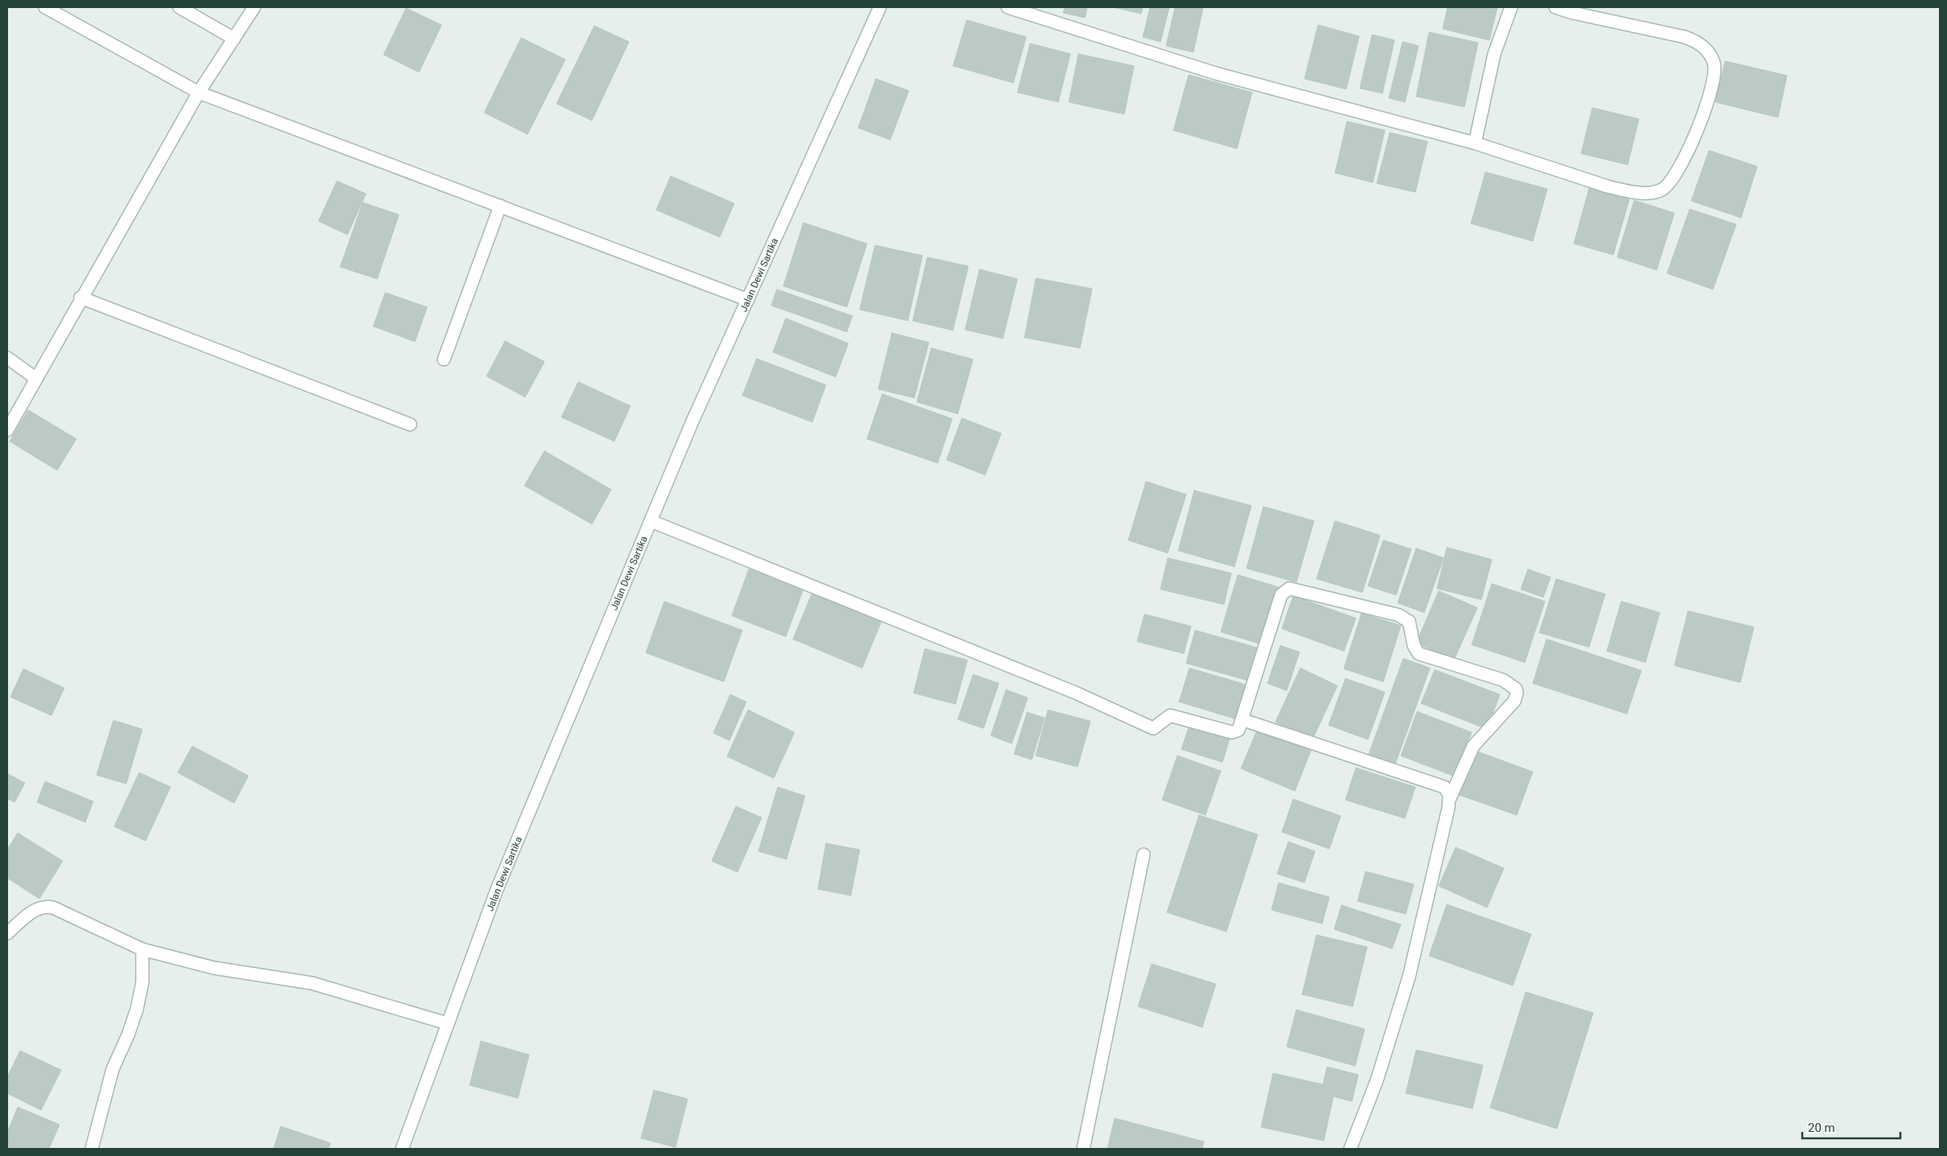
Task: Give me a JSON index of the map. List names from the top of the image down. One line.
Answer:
{"streets":{"street":["Jalan Dewi Sartika"]},"scale_bar":"20 m"}
